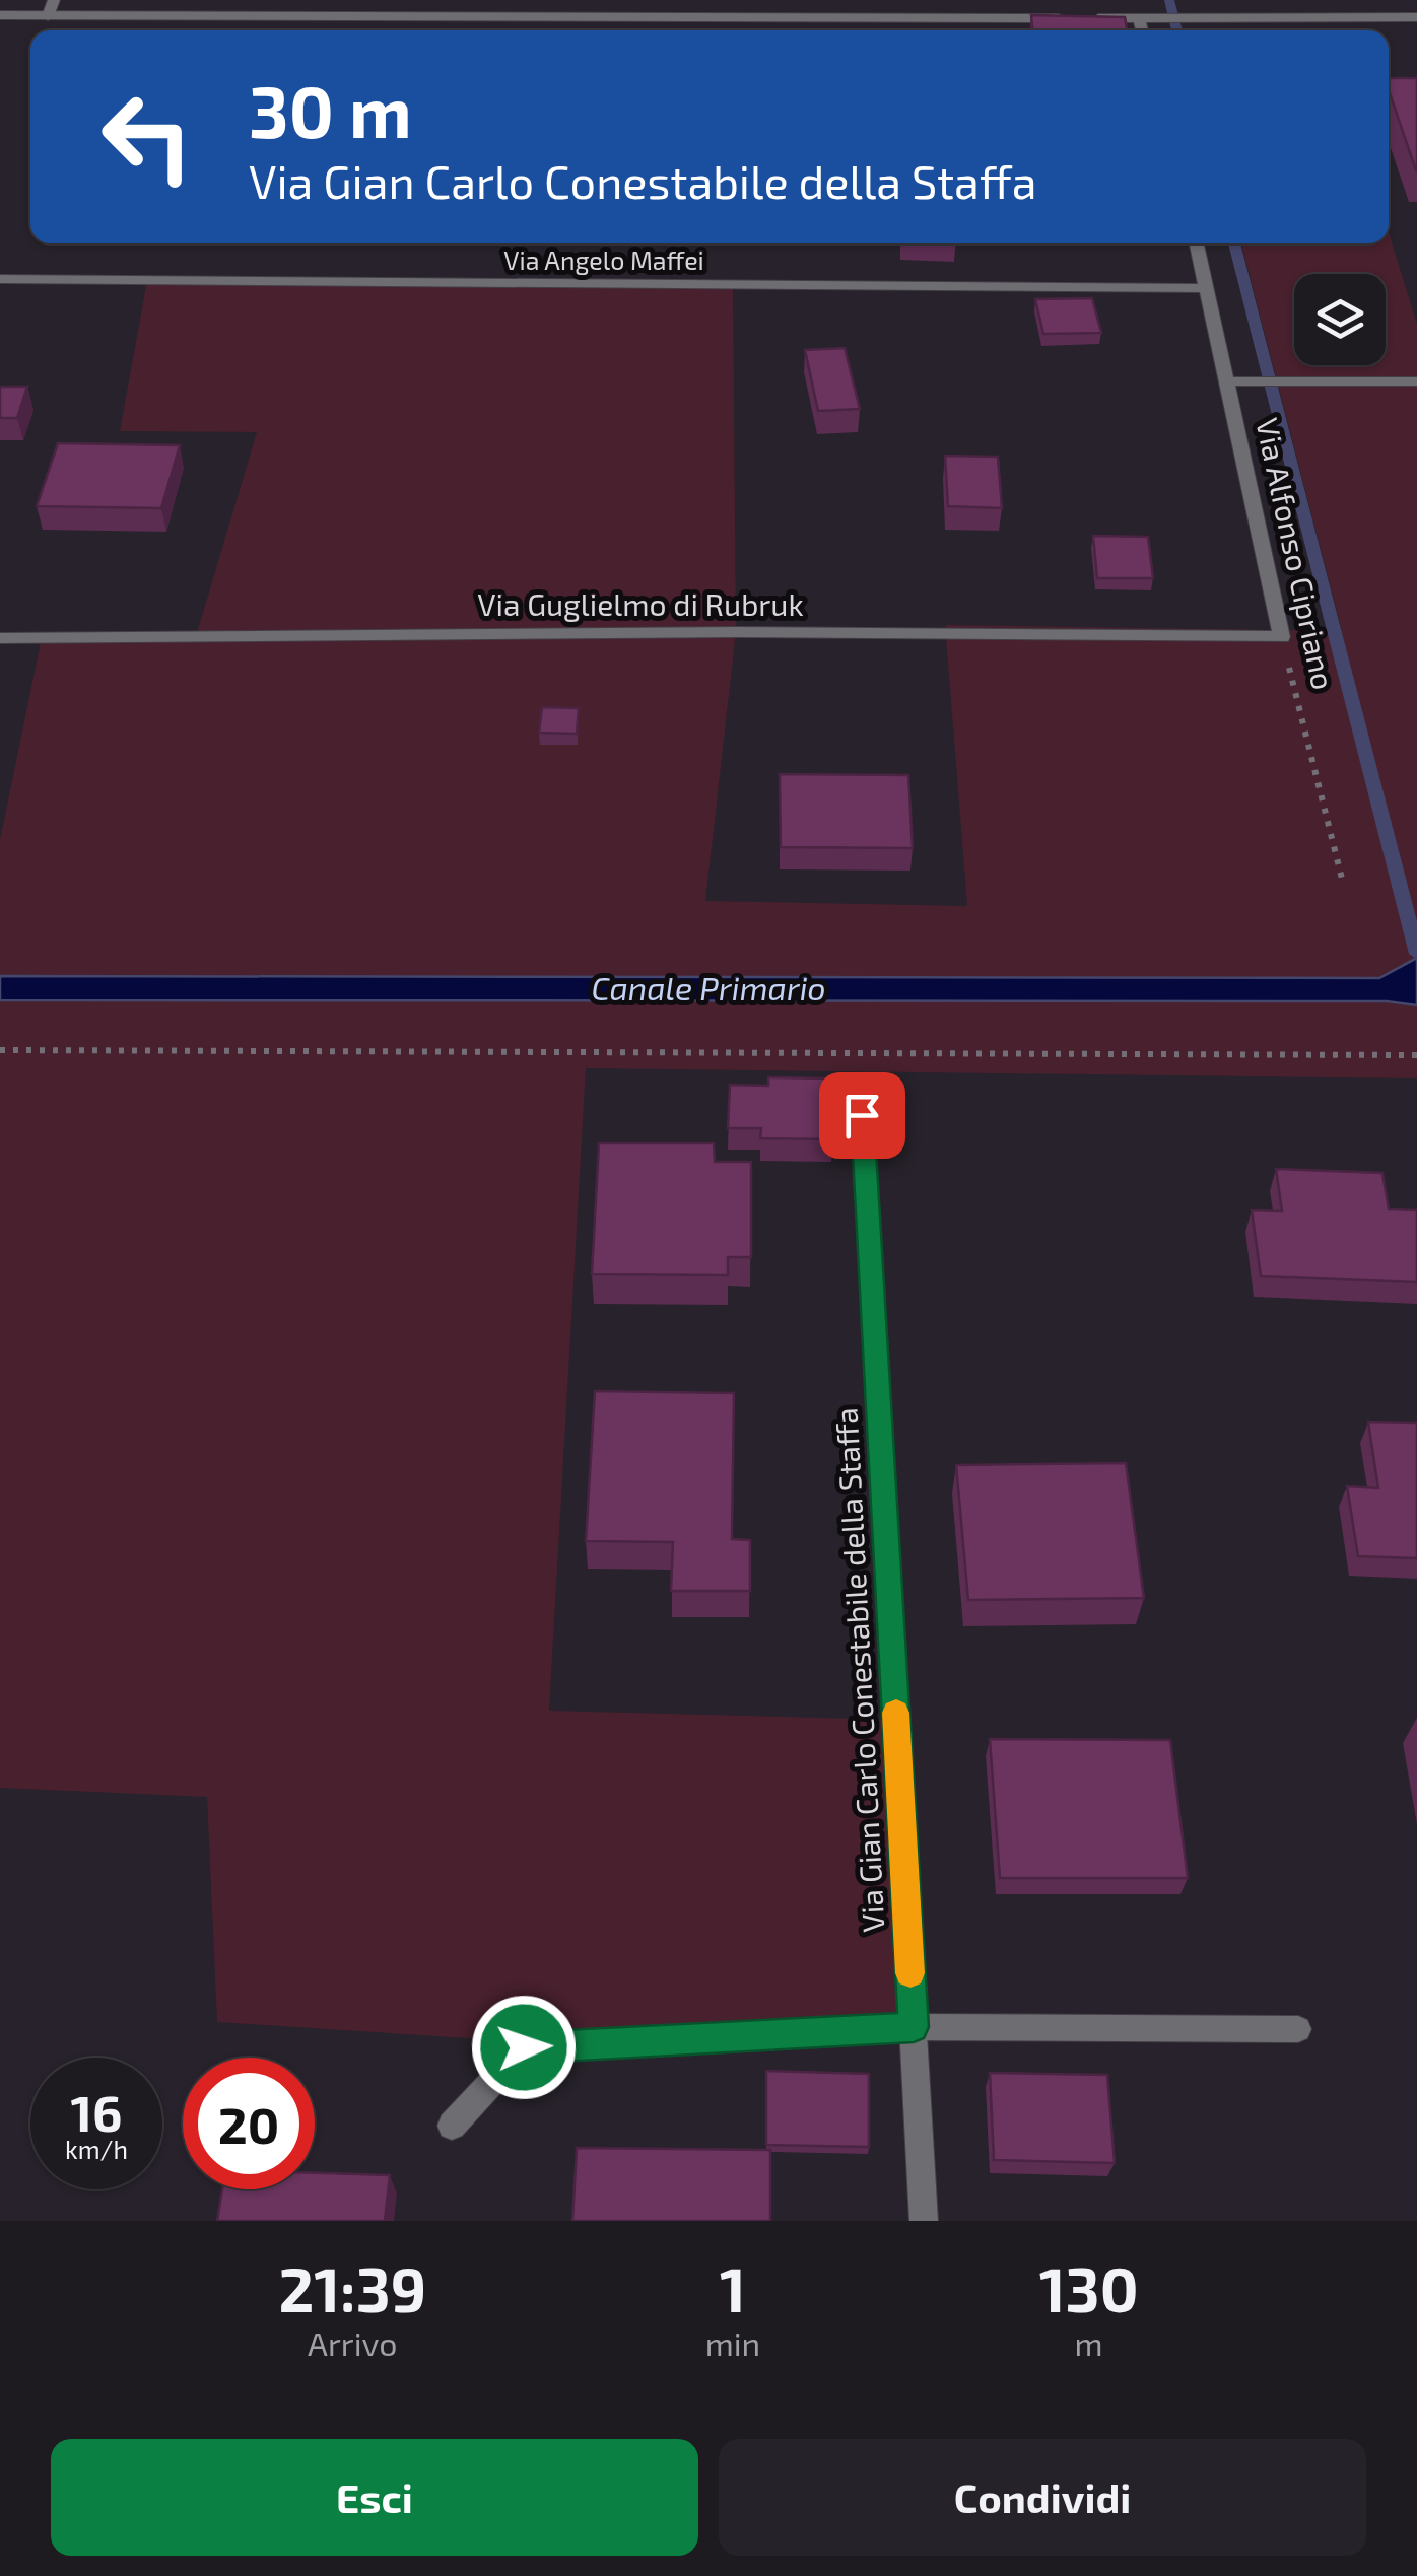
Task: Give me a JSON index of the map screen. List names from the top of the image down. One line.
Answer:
{"streets":{"street":["Via Angelo Maffei","Via Alfonso Cipriano","Via Guglielmo di Rubruk","Via Gian Carlo Conestabile della Staffa"]},"crossings":[["Via Angelo Maffei","Via Alfonso Cipriano"],["Via Alfonso Cipriano","Via Guglielmo di Rubruk"]],"water":["Canale Primario"],"page":{"turn":["30 m","Via Gian Carlo Conestabile della Staffa"],"speed":"16 km/h","limit":"20","eta":["21:39","Arrivo","1","min","130","m"],"buttons":["Esci","Condividi"]}}
